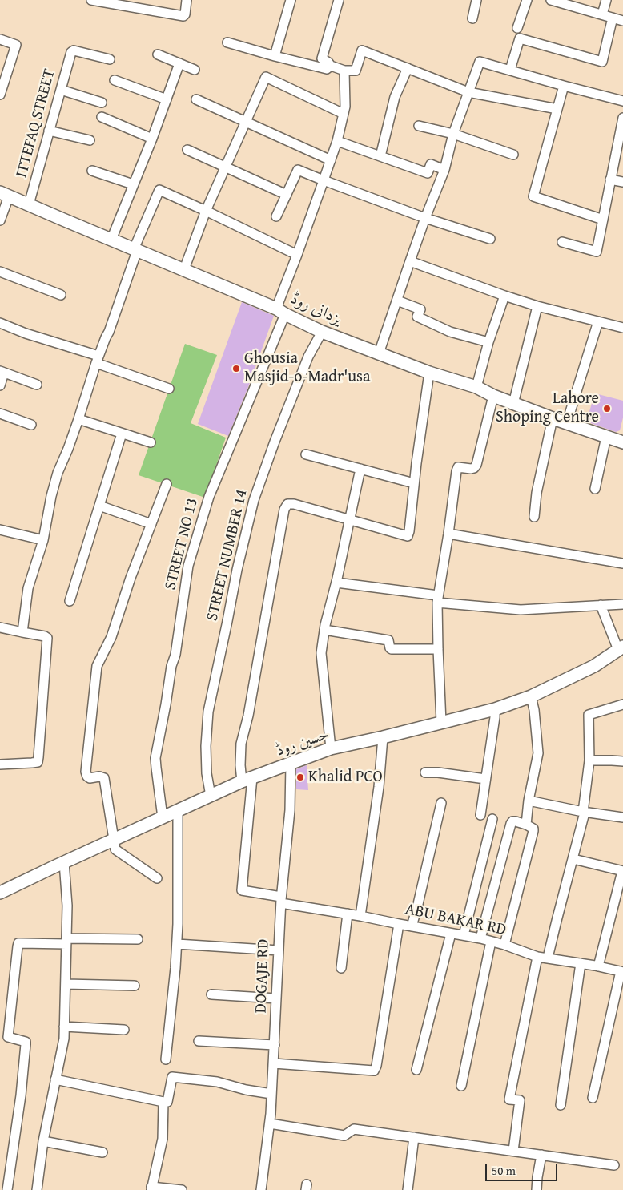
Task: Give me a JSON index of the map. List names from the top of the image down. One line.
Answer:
{"streets":{"street":["ITTEFAQ STREET","یزدانی روڈ","STREET NO 13","STREET NUMBER 14","حسین روڈ","ABU BAKAR RD","DOGAJE RD"]},"crossings":[["ITTEFAQ STREET","یزدانی روڈ"],["یزدانی روڈ","STREET NO 13"],["یزدانی روڈ","STREET NUMBER 14"],["STREET NO 13","حسین روڈ"],["STREET NUMBER 14","حسین روڈ"],["حسین روڈ","ABU BAKAR RD"],["حسین روڈ","DOGAJE RD"],["ABU BAKAR RD","DOGAJE RD"]],"places":["Ghousia Masjid-o-Madr'usa","Lahore Shoping Centre","Khalid PCO"],"scale_bar":"50 m"}
